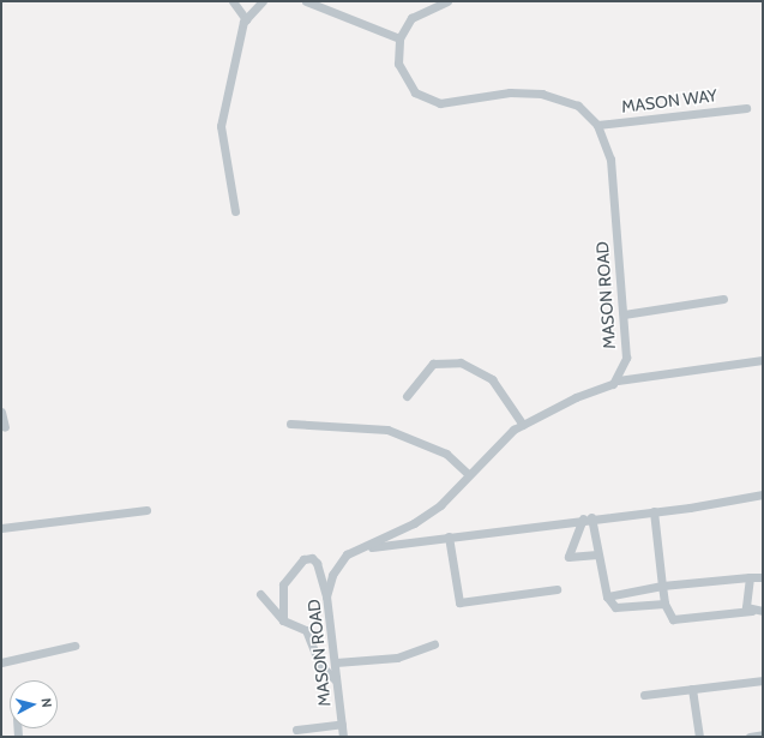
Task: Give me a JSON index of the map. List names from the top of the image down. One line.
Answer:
{"streets":{"street":["MASON WAY","MASON ROAD"]},"crossings":[["MASON WAY","MASON ROAD"]],"north":"right"}
